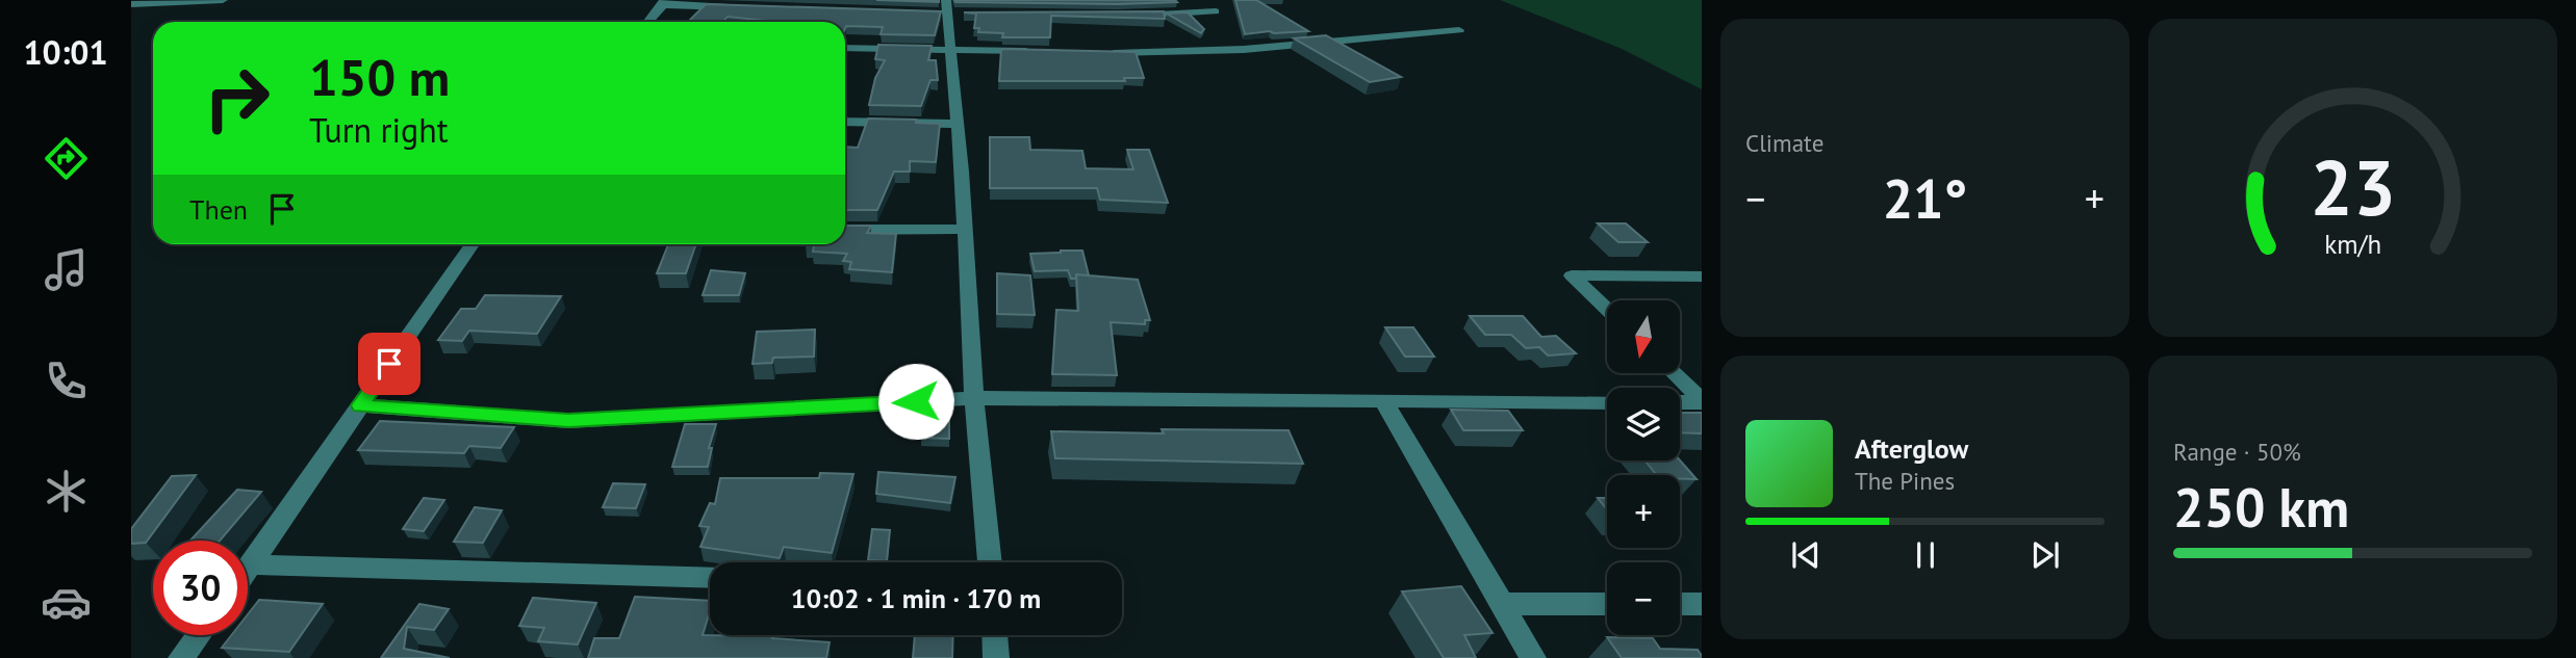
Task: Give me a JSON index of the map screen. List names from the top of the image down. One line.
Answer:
{"north":"bottom","page":{"tabs":"10:01","tile":["Climate",["Range · 50%","250 km"]],"turn":["150 m","Turn right"],"heat":["−","21°","+"],"then":"Then","map_buttons":["+","−"],"song":["Afterglow","The Pines"],"limit":"30","trip":"10:02 · 1 min · 170 m","gauge":["23","km/h"]}}
